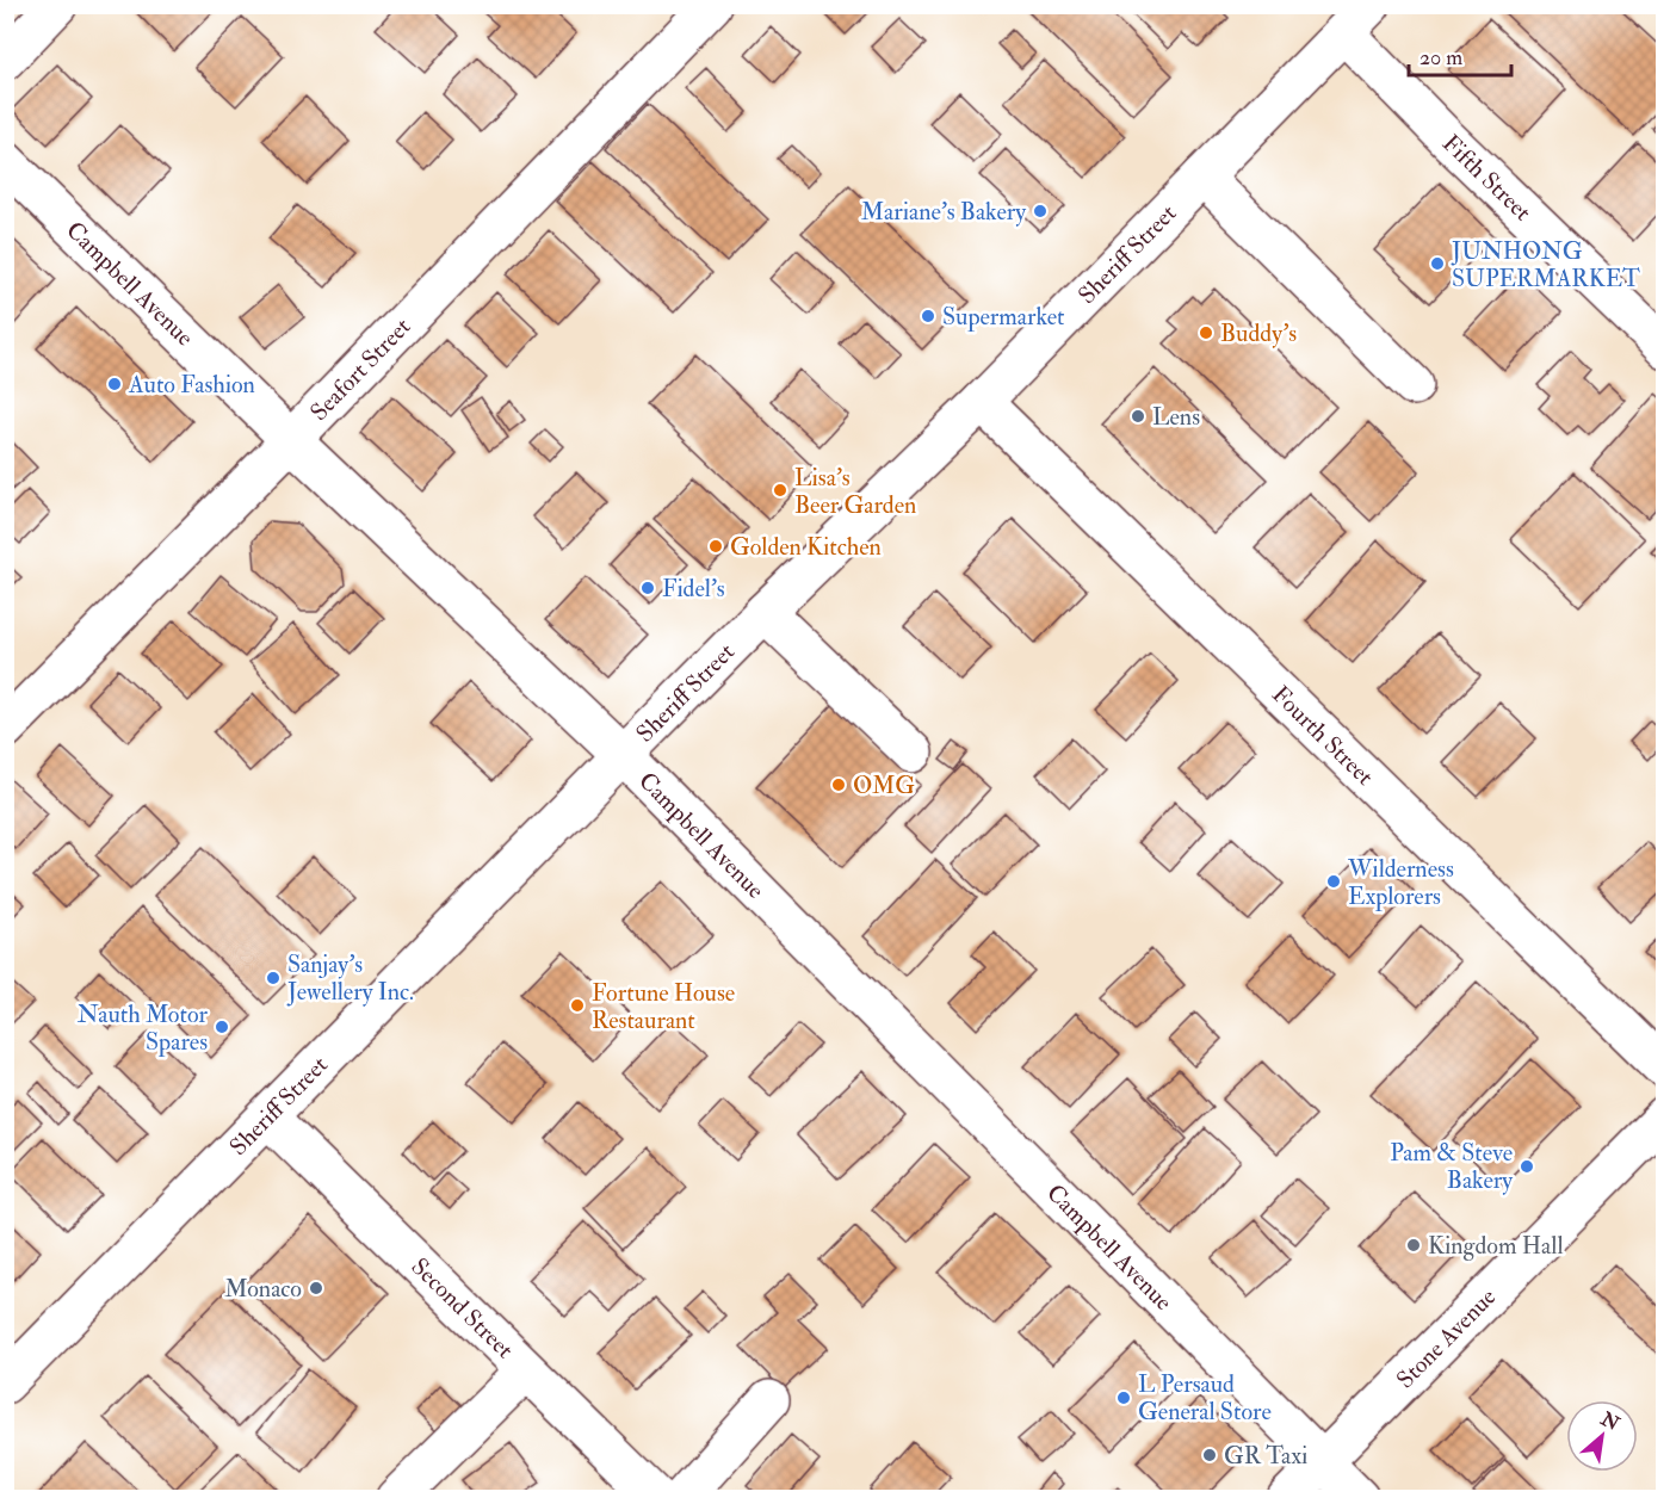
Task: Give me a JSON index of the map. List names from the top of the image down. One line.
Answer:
{"streets":{"street":["Fifth Street","Sheriff Street","Campbell Avenue","Seafort Street","Fourth Street","Second Street","Stone Avenue"]},"crossings":[["Fifth Street","Sheriff Street"],["Sheriff Street","Campbell Avenue"],["Sheriff Street","Fourth Street"],["Sheriff Street","Second Street"],["Campbell Avenue","Seafort Street"],["Campbell Avenue","Stone Avenue"]],"places":["Mariane's Bakery","JUNHONG SUPERMARKET","Supermarket","Buddy's","Auto Fashion","Lens","Lisa's Beer Garden","Golden Kitchen","Fidel's","OMG","Wilderness Explorers","Sanjay's Jewellery Inc.","Fortune House Restaurant","Nauth Motor Spares","Pam & Steve Bakery","Kingdom Hall","Monaco","L Persaud General Store","GR Taxi"],"scale_bar":"20 m","north":"top right"}
